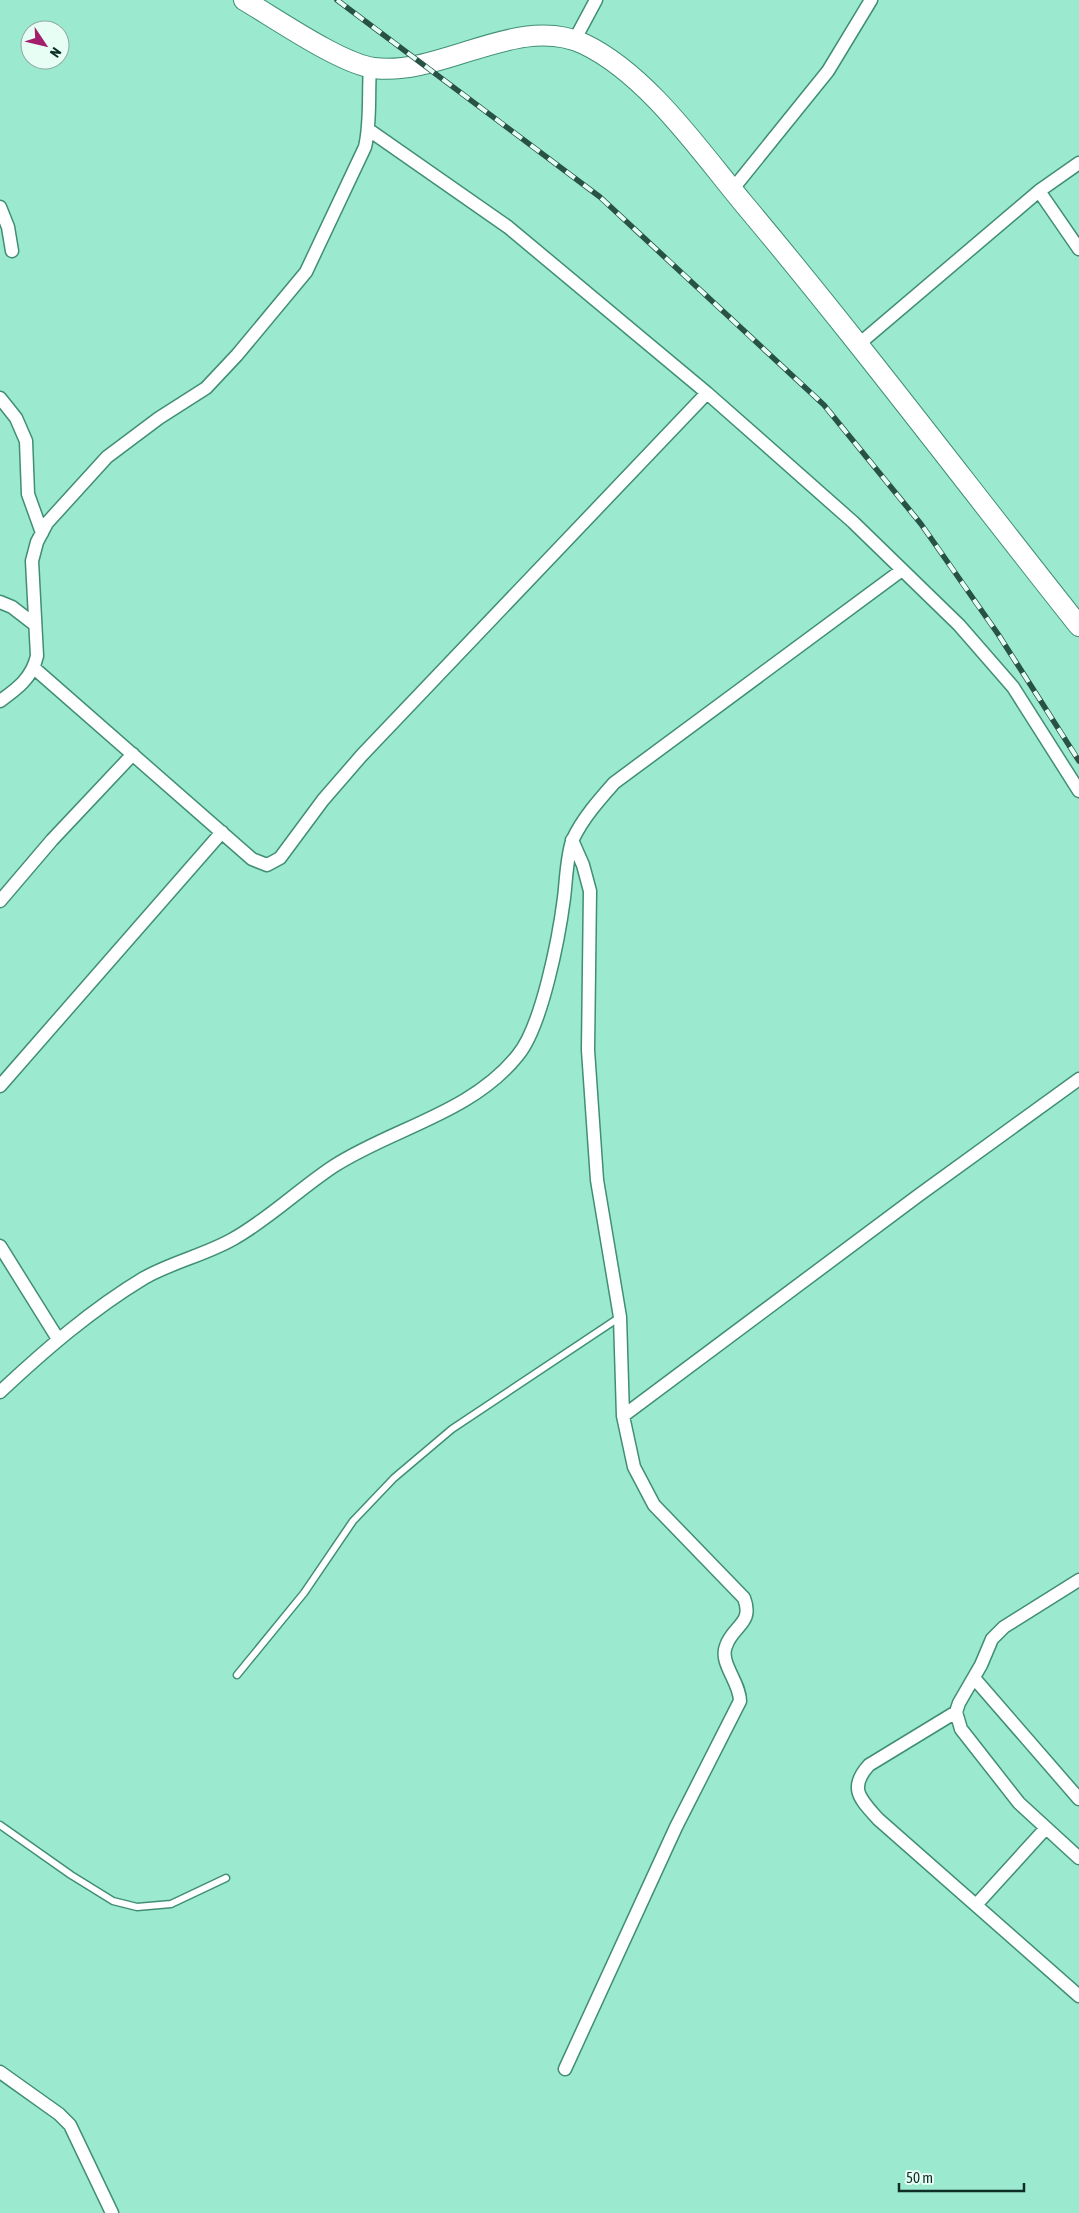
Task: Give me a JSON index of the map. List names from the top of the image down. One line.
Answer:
{"scale_bar":"50 m","north":"bottom right"}
